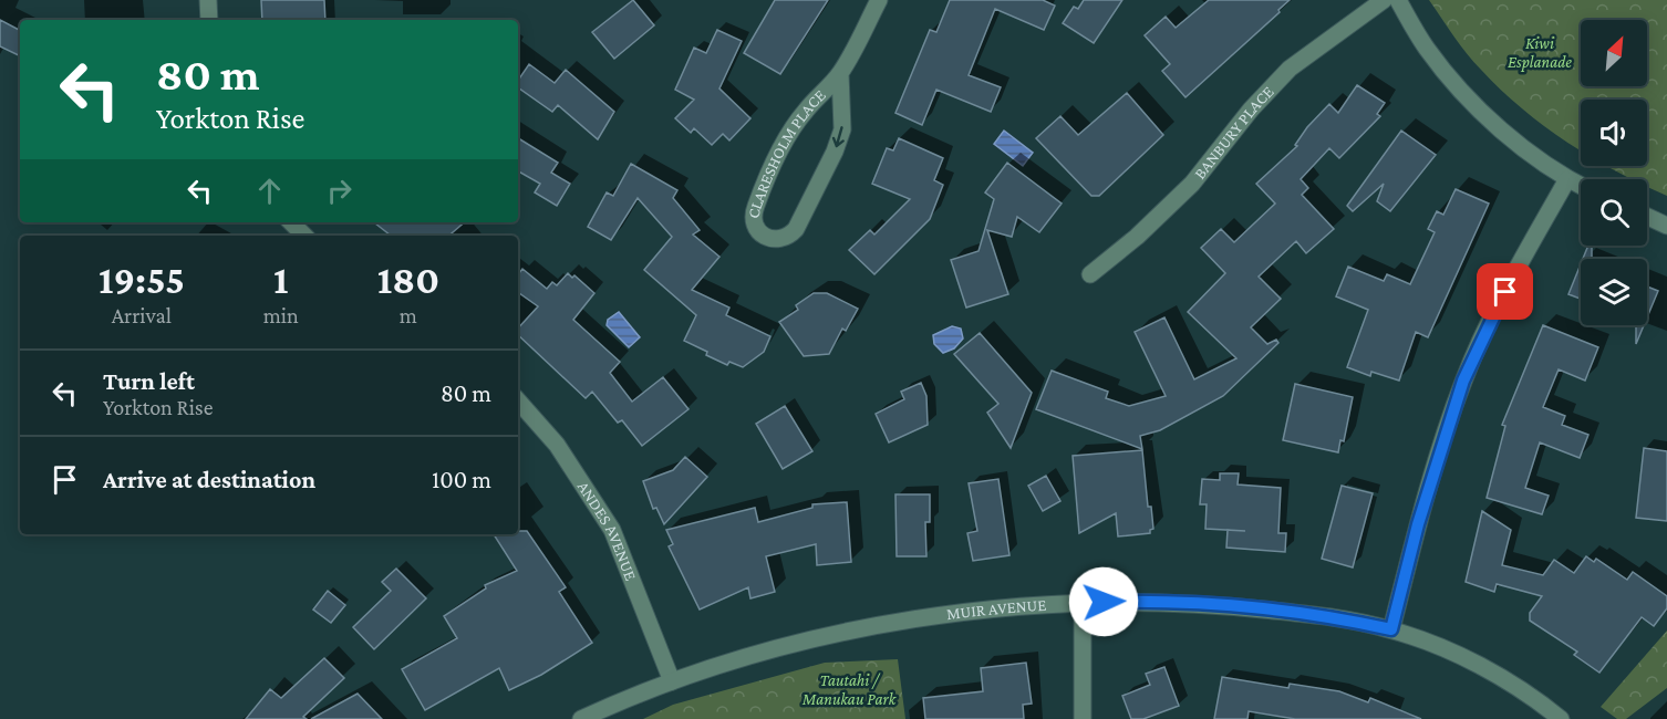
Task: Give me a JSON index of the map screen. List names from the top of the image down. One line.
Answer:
{"streets":{"street":["BANBURY PLACE","CLARESHOLM PLACE","ANDES AVENUE","MUIR AVENUE"]},"crossings":[["ANDES AVENUE","MUIR AVENUE"]],"parks":["Kiwi Esplanade","Tautahi / Manukau Park"],"north":"top right","page":{"turn":["80 m","Yorkton Rise"],"eta":["19:55","Arrival","1","min","180","m"],"list":[{"name":"Turn left","note":"Yorkton Rise","value":"80 m"},{"name":"Arrive at destination","value":"100 m"}]}}
